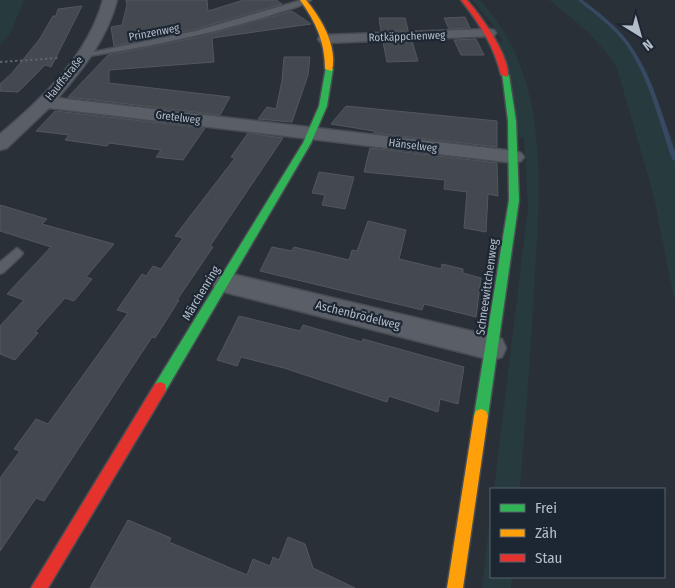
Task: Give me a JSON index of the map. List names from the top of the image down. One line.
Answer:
{"streets":{"street":["Rotkäppchenweg","Hauffstraße","Gretelweg","Hänselweg","Schneewittchenweg","Märchenring","Aschenbrödelweg"],"lane":["Prinzenweg"]},"crossings":[["Prinzenweg","Hauffstraße"],["Prinzenweg","Märchenring"],["Rotkäppchenweg","Schneewittchenweg"],["Rotkäppchenweg","Märchenring"],["Hauffstraße","Gretelweg"],["Gretelweg","Hänselweg"],["Gretelweg","Märchenring"],["Hänselweg","Schneewittchenweg"],["Hänselweg","Märchenring"],["Schneewittchenweg","Aschenbrödelweg"],["Märchenring","Aschenbrödelweg"]],"legend":["Frei","Zäh","Stau"],"north":"bottom right"}
